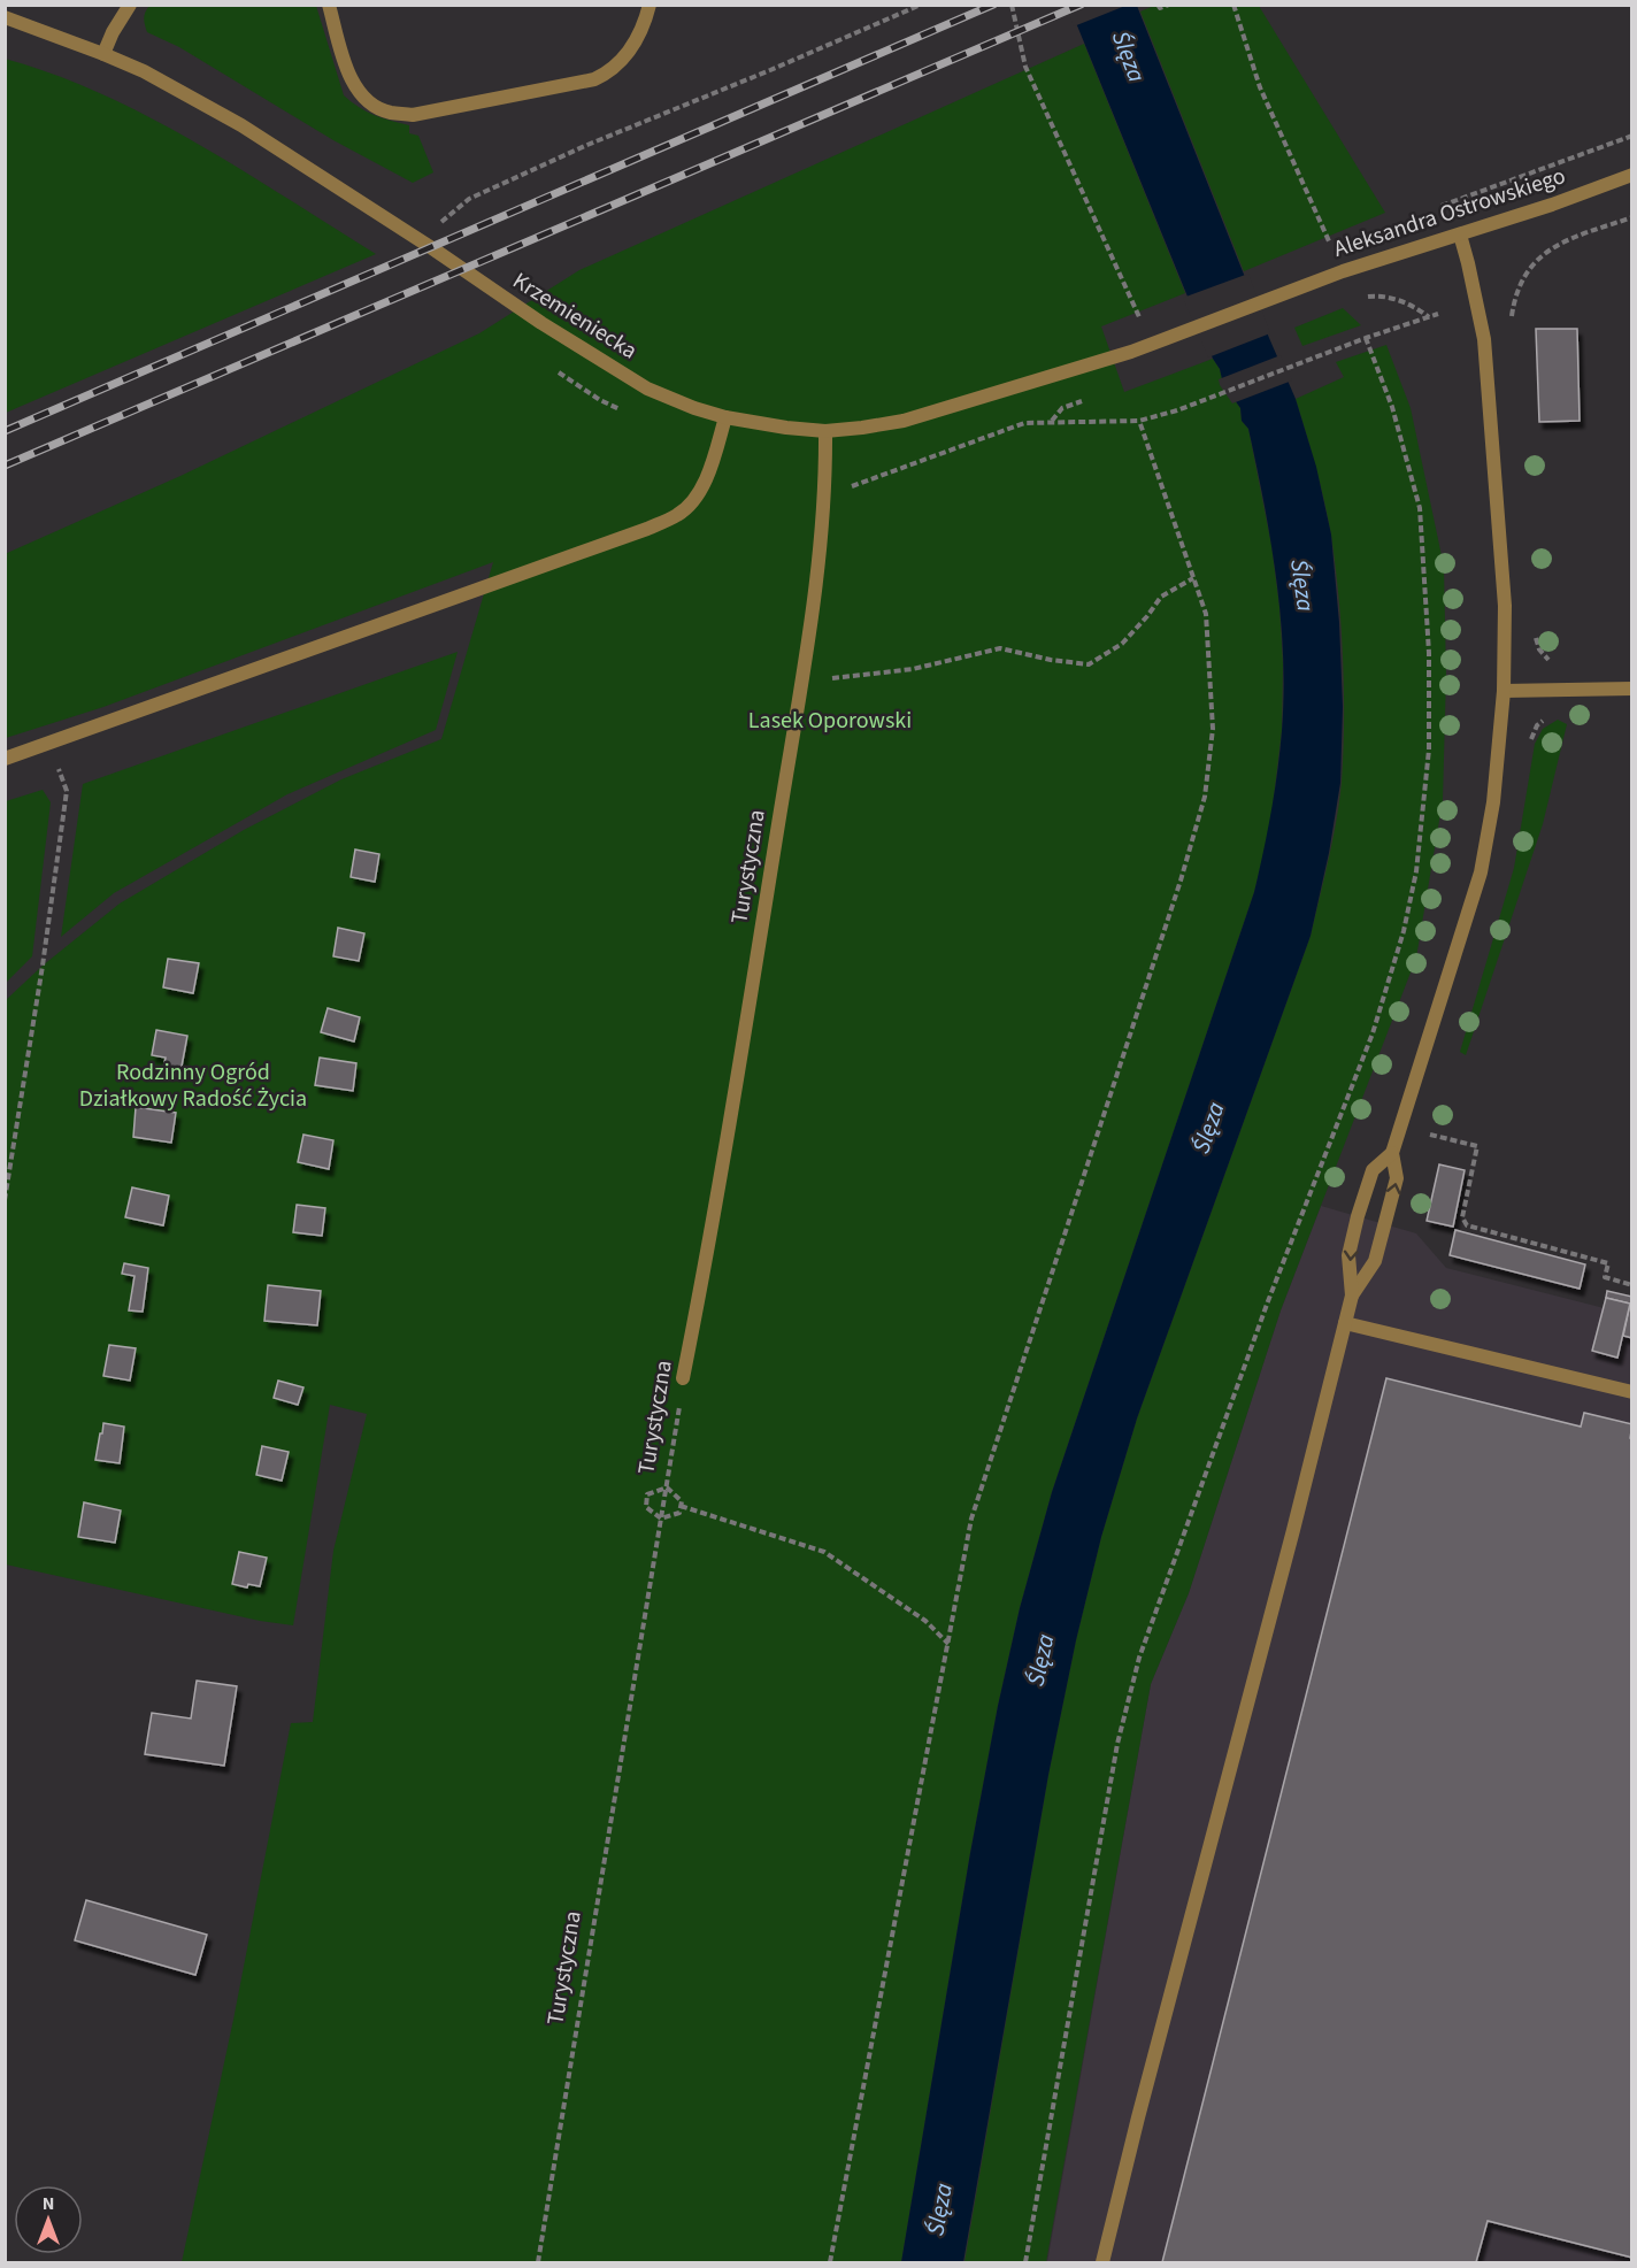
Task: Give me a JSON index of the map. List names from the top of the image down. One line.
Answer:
{"streets":{"street":["Aleksandra Ostrowskiego","Krzemieniecka","Turystyczna"]},"crossings":[["Aleksandra Ostrowskiego","Krzemieniecka"],["Krzemieniecka","Turystyczna"]],"water":["Ślęza"],"parks":["Lasek Oporowski","Rodzinny Ogród Działkowy Radość Życia"],"north":"top"}
